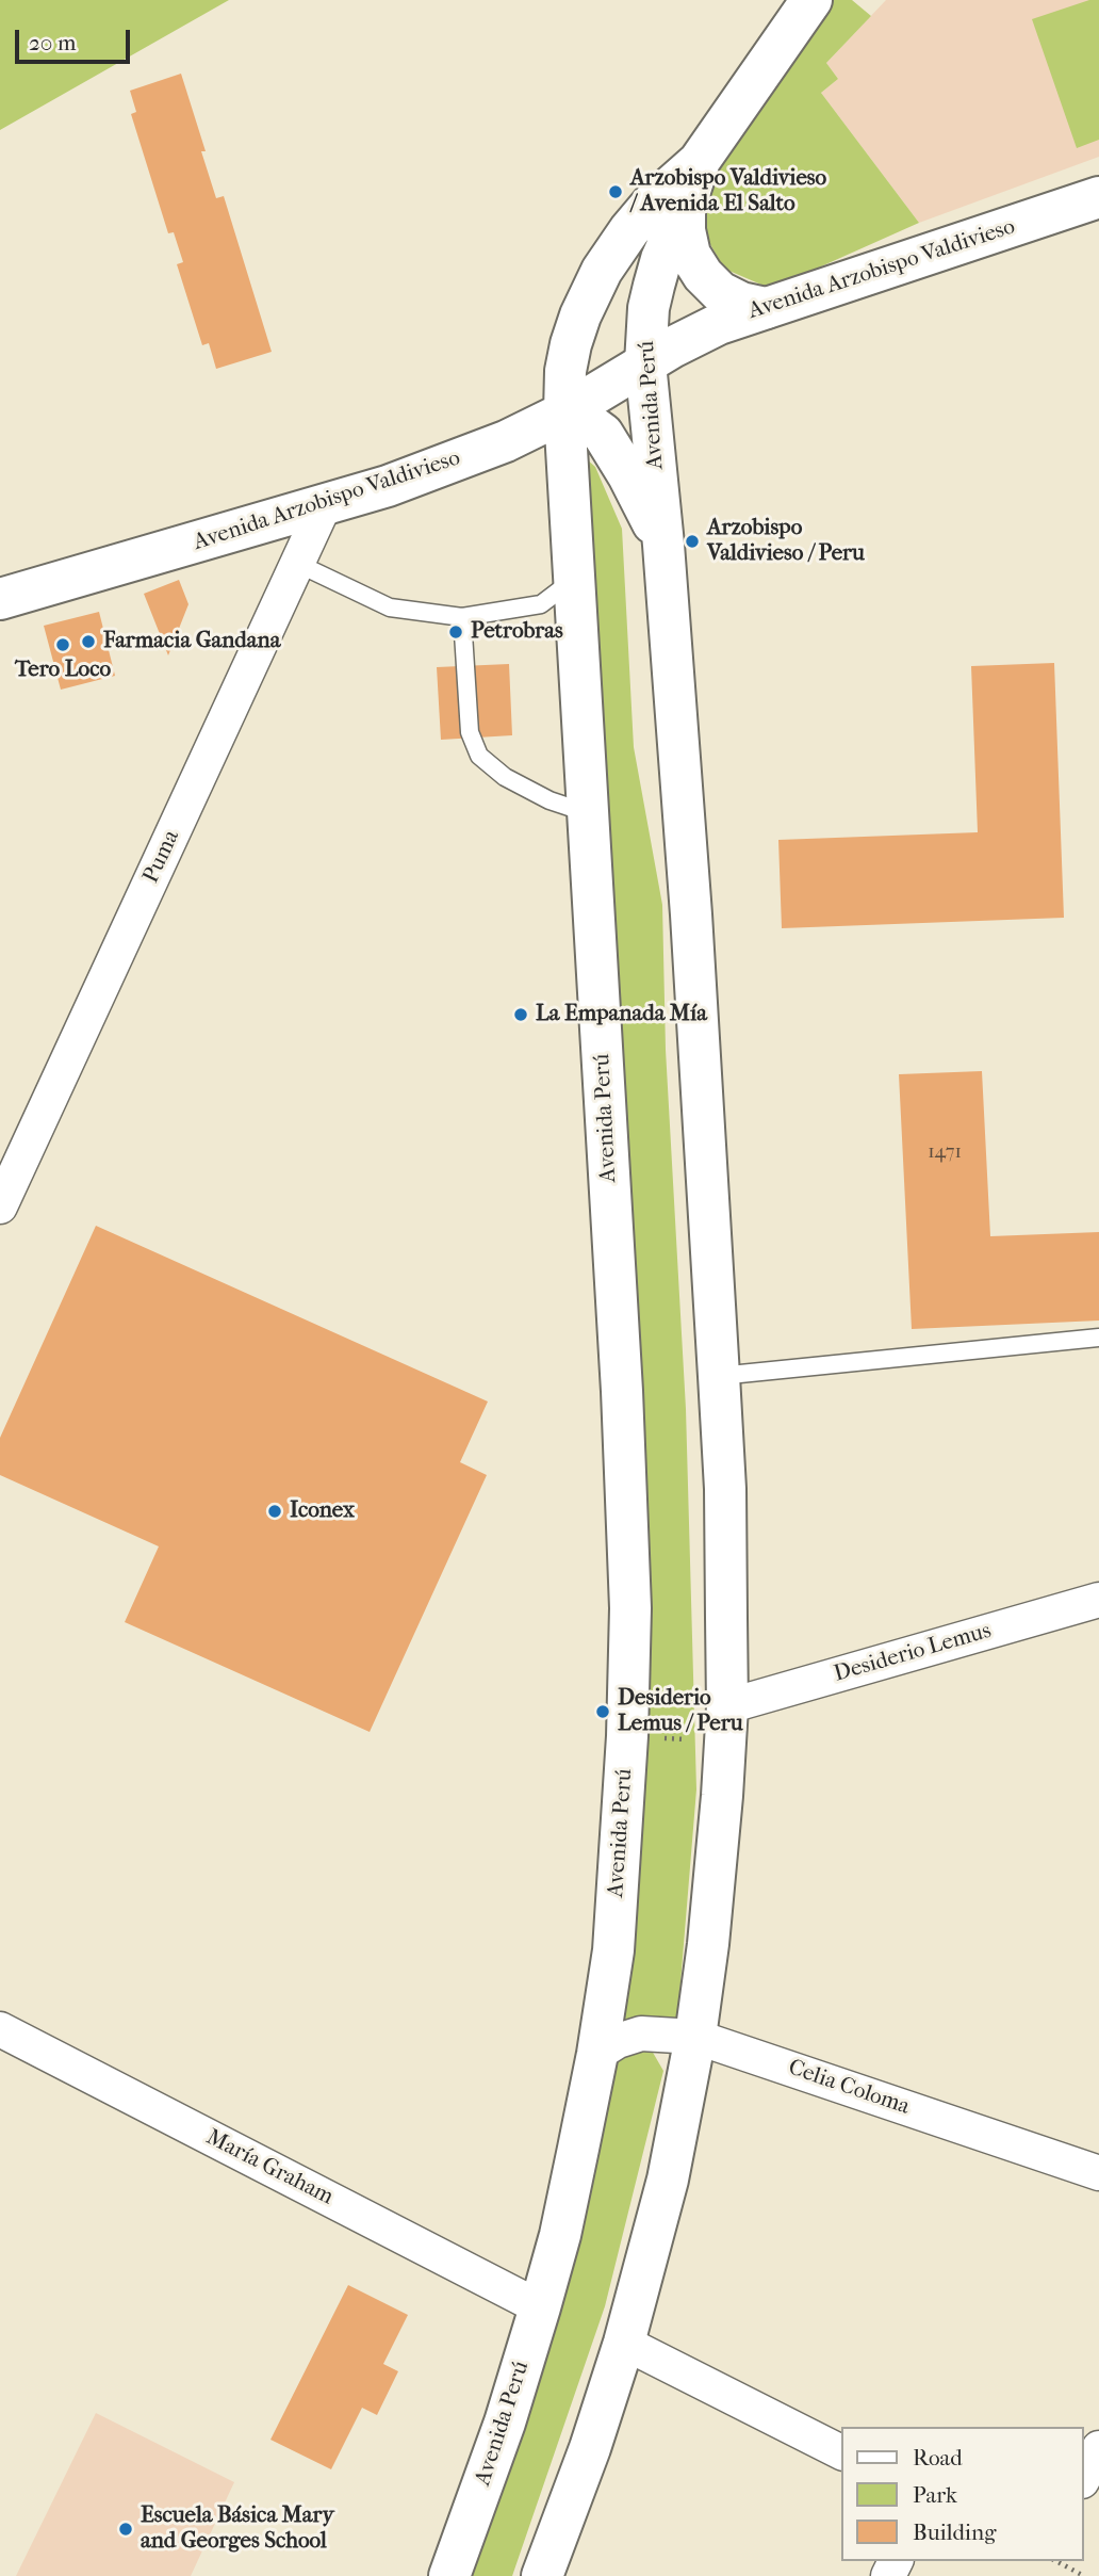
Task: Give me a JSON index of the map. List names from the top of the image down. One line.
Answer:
{"streets":{"main road":["Avenida Arzobispo Valdivieso","Avenida Perú"],"street":["Puma","Desiderio Lemus","Celia Coloma","María Graham"]},"crossings":[["Avenida Arzobispo Valdivieso","Avenida Perú"],["Avenida Arzobispo Valdivieso","Puma"],["Avenida Perú","Desiderio Lemus"],["Avenida Perú","Celia Coloma"],["Avenida Perú","María Graham"]],"places":["Arzobispo Valdivieso / Avenida El Salto","Arzobispo Valdivieso / Peru","Petrobras","Farmacia Gandana","Tero Loco","La Empanada Mía","Iconex","Desiderio Lemus / Peru","Escuela Básica Mary and Georges School"],"house_numbers":["1471"],"legend":["Road","Park","Building"],"scale_bar":"20 m"}
